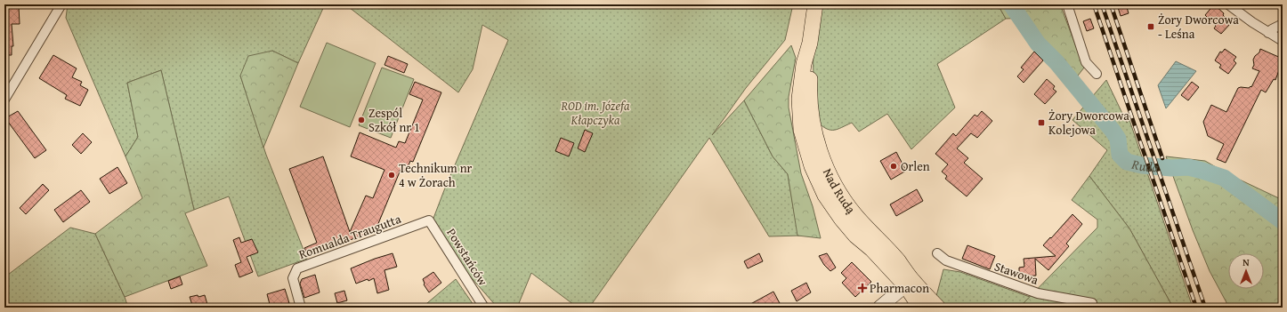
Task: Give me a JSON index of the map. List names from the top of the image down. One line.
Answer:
{"streets":{"main road":["Nad Rudą"],"street":["Romualda Traugutta","Powstańców","Stawowa"]},"crossings":[["Romualda Traugutta","Powstańców"]],"water":["Ruda"],"parks":["ROD im. Józefa Kłapczyka"],"places":{"transit":["Żory Dworcowa - Leśna","Żory Dworcowa Kolejowa"],"other":["Zespól Szkół nr 1","Orlen","Technikum nr 4 w Żorach"],"health":["Pharmacon"]},"north":"top"}
